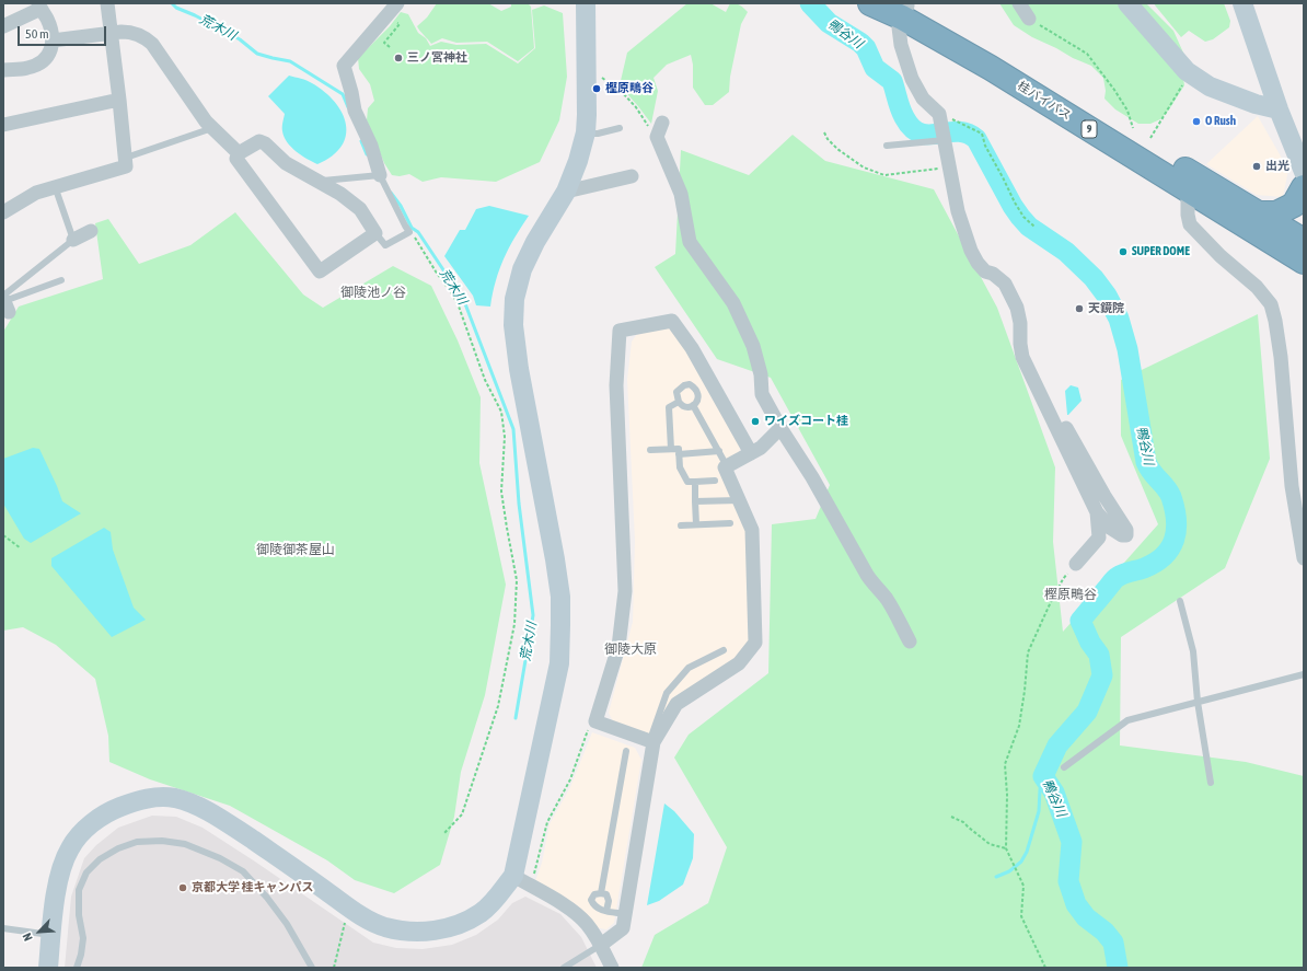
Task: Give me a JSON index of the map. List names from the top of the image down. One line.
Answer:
{"streets":{"highway":["桂バイパス","9"]},"districts":["御陵池ノ谷","御陵御茶屋山","樫原鴫谷","御陵大原"],"water":["荒木川","鴨谷川"],"places":["三ノ宮神社","樫原鴫谷","O Rush","出光","SUPER DOME","天鏡院","ワイズコート桂","京都大学 桂キャンパス"],"scale_bar":"50 m","north":"bottom left"}
